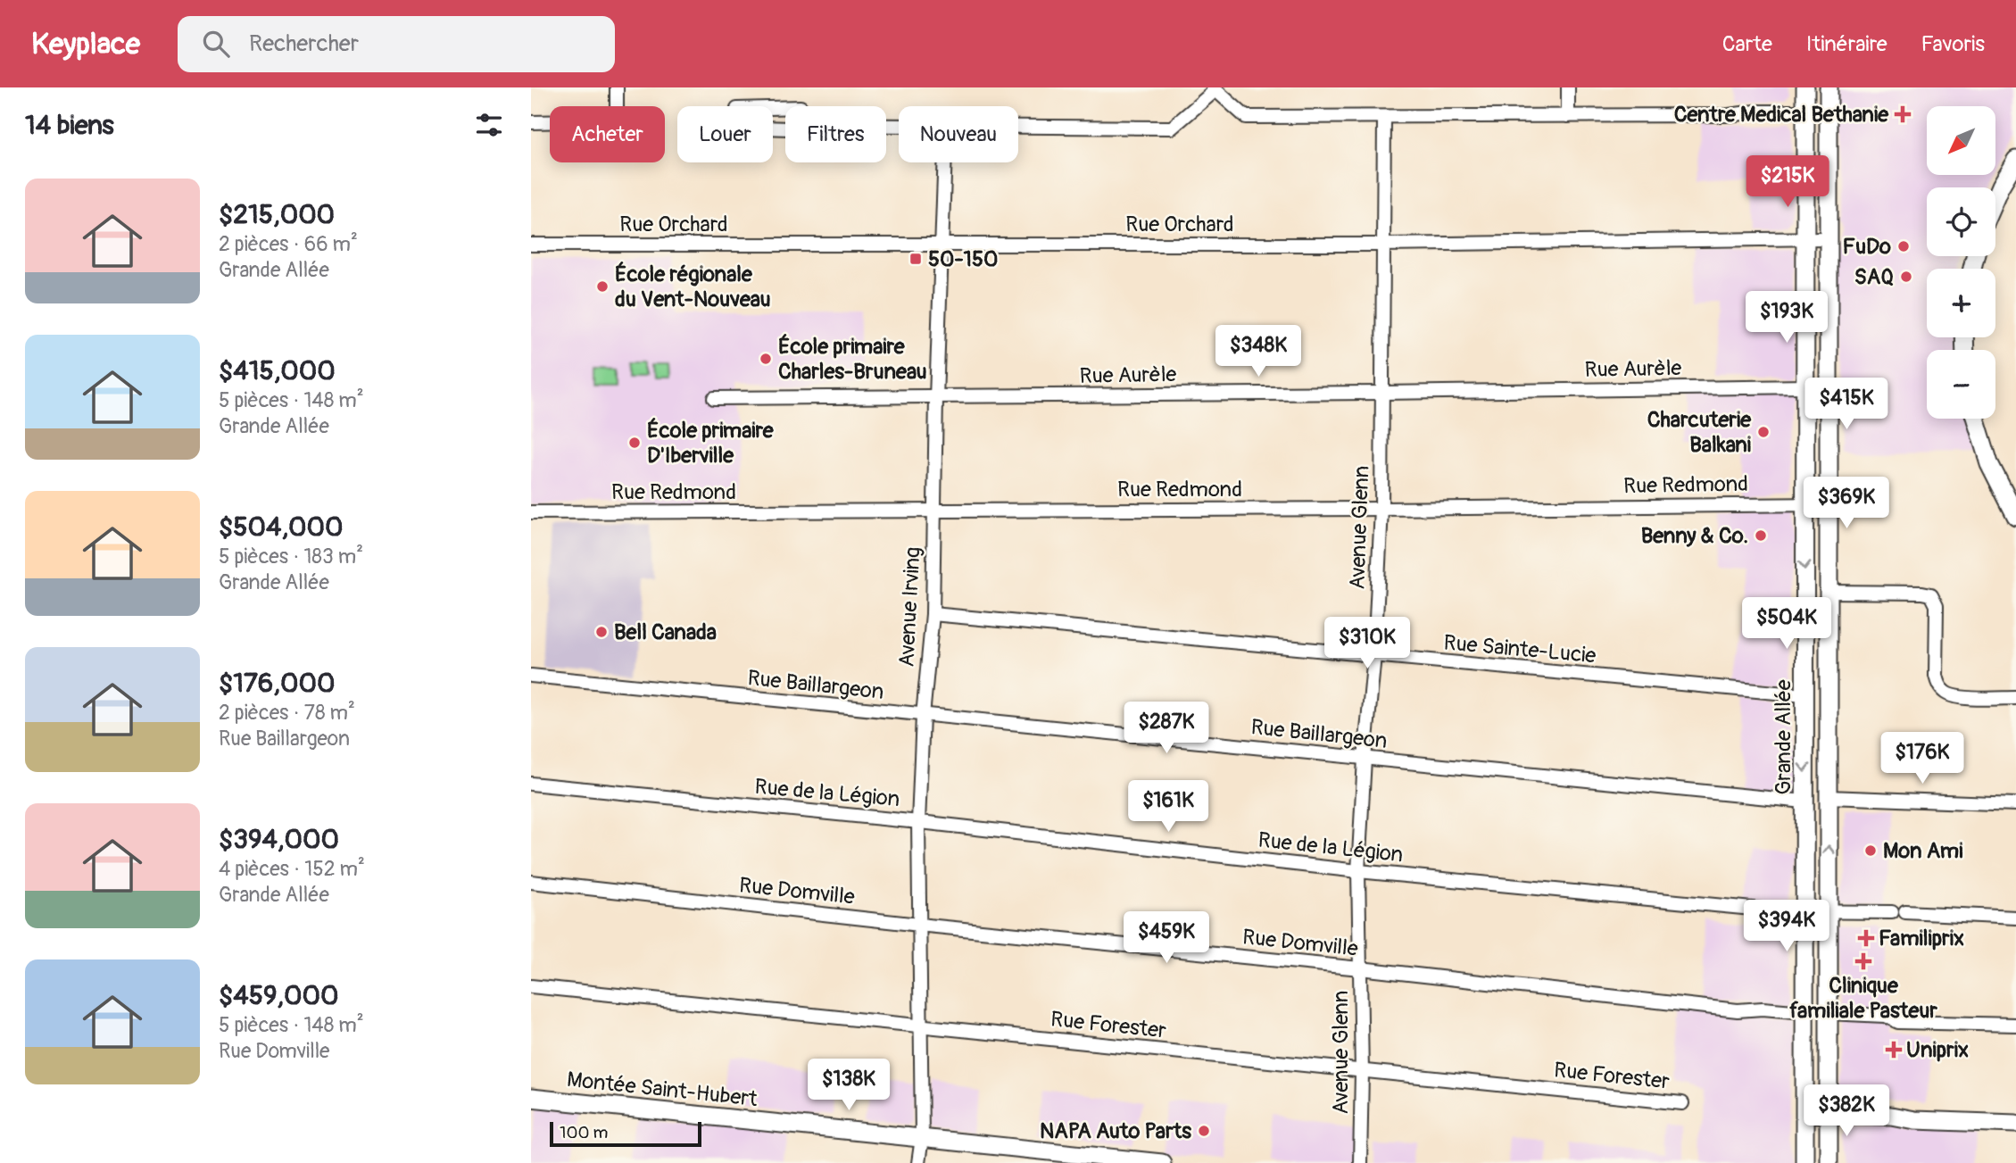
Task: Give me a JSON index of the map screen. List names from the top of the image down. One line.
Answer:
{"streets":{"main road":["Grande Allée","Montée Saint-Hubert"],"street":["Rue Orchard","Rue Aurèle","Rue Redmond","Avenue Glenn","Avenue Irving","Rue Sainte-Lucie","Rue Baillargeon","Rue de la Légion","Rue Domville","Rue Forester"]},"crossings":[["Rue Orchard","Avenue Glenn"],["Rue Orchard","Avenue Irving"],["Rue Orchard","Grande Allée"],["Rue Aurèle","Avenue Glenn"],["Rue Aurèle","Avenue Irving"],["Rue Aurèle","Grande Allée"],["Rue Redmond","Avenue Glenn"],["Rue Redmond","Avenue Irving"],["Rue Redmond","Grande Allée"],["Avenue Glenn","Rue Sainte-Lucie"],["Avenue Glenn","Rue Baillargeon"],["Avenue Glenn","Rue de la Légion"],["Avenue Glenn","Rue Domville"],["Avenue Glenn","Rue Forester"],["Avenue Irving","Rue Sainte-Lucie"],["Avenue Irving","Rue Baillargeon"],["Avenue Irving","Rue de la Légion"],["Avenue Irving","Rue Domville"],["Avenue Irving","Rue Forester"],["Avenue Irving","Montée Saint-Hubert"],["Rue Sainte-Lucie","Grande Allée"],["Rue Baillargeon","Grande Allée"],["Grande Allée","Rue de la Légion"],["Grande Allée","Rue Domville"]],"places":{"health":["Centre Medical Bethanie","Familiprix","Clinique familiale Pasteur","Uniprix"],"other":["FuDo","SAQ","École régionale du Vent-Nouveau","École primaire Charles-Bruneau","Charcuterie Balkani","École primaire D'Iberville","Benny & Co.","Bell Canada","Mon Ami","NAPA Auto Parts"],"transit":["50-150"]},"scale_bar":"100 m","north":"bottom left","page":{"header":"Keyplace","search":"Rechercher","nav":["Carte","Itinéraire","Favoris"],"heading":"14 biens","map_buttons":["+","−"],"chip":["Acheter","Louer","Filtres","Nouveau"],"price":["$215K","$193K","$348K","$415K","$369K","$504K","$310K","$287K","$176K","$161K","$394K","$459K","$138K","$382K"],"list":[{"name":"$215,000","note":"2 pièces · 66 m² · Grande Allée"},{"name":"$415,000","note":"5 pièces · 148 m² · Grande Allée"},{"name":"$504,000","note":"5 pièces · 183 m² · Grande Allée"},{"name":"$176,000","note":"2 pièces · 78 m² · Rue Baillargeon"},{"name":"$394,000","note":"4 pièces · 152 m² · Grande Allée"},{"name":"$459,000","note":"5 pièces · 148 m² · Rue Domville"}],"scale":"100 m"}}
